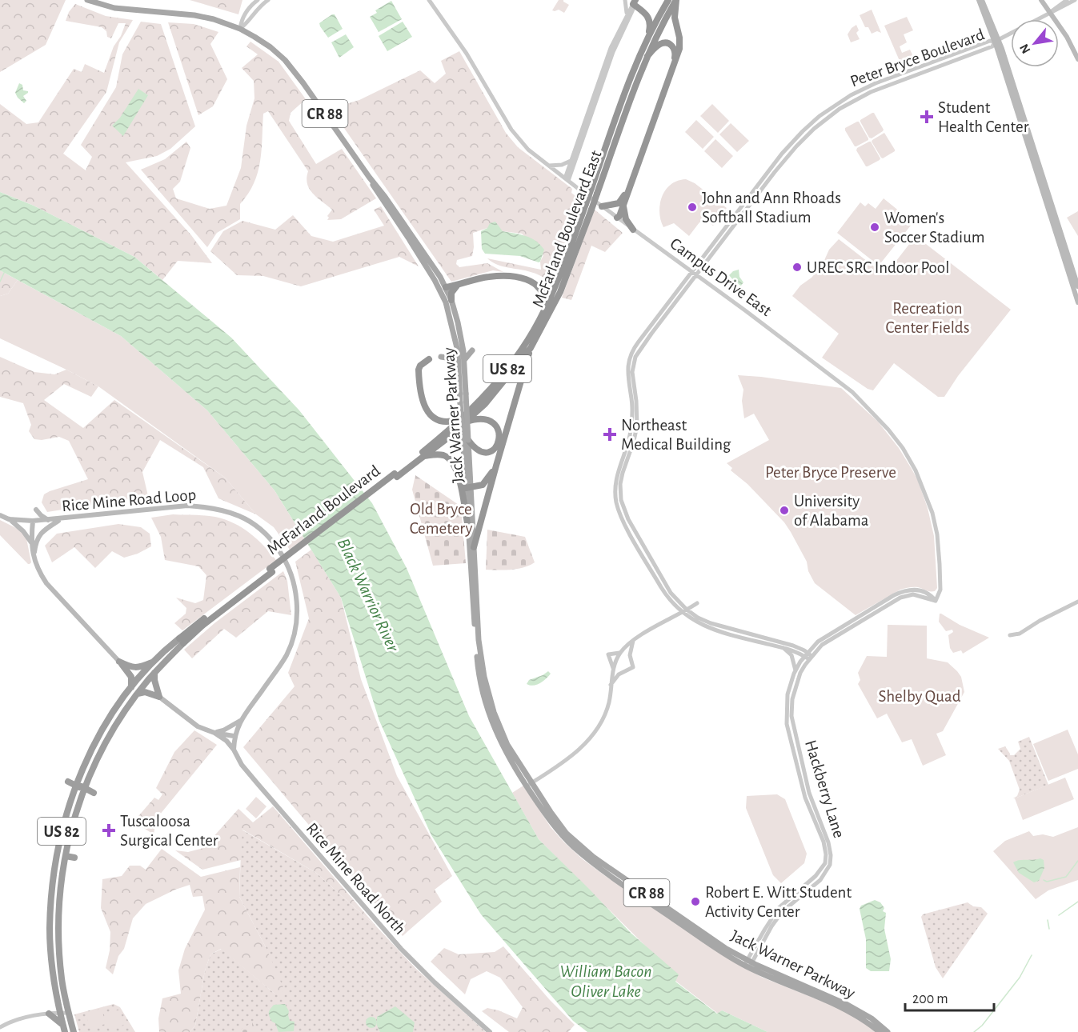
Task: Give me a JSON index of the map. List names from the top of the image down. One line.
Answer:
{"streets":{"highway":["McFarland Boulevard East","US 82","McFarland Boulevard"],"main road":["CR 88","Jack Warner Parkway","Rice Mine Road Loop","Rice Mine Road North"],"street":["Peter Bryce Boulevard","Campus Drive East","Hackberry Lane"]},"crossings":[["Peter Bryce Boulevard","Campus Drive East"],["Peter Bryce Boulevard","Hackberry Lane"],["CR 88","Jack Warner Parkway"],["McFarland Boulevard East","McFarland Boulevard"],["Campus Drive East","Hackberry Lane"],["US 82","McFarland Boulevard"],["Jack Warner Parkway","Hackberry Lane"],["Rice Mine Road Loop","Rice Mine Road North"]],"water":["Black Warrior River","William Bacon Oliver Lake"],"parks":["Recreation Center Fields","Peter Bryce Preserve","Old Bryce Cemetery","Shelby Quad"],"places":{"health":["Student Health Center","Northeast Medical Building","Tuscaloosa Surgical Center"],"other":["John and Ann Rhoads Softball Stadium","Women's Soccer Stadium","UREC SRC Indoor Pool","University of Alabama","Robert E. Witt Student Activity Center"]},"scale_bar":"200 m","north":"bottom left"}
